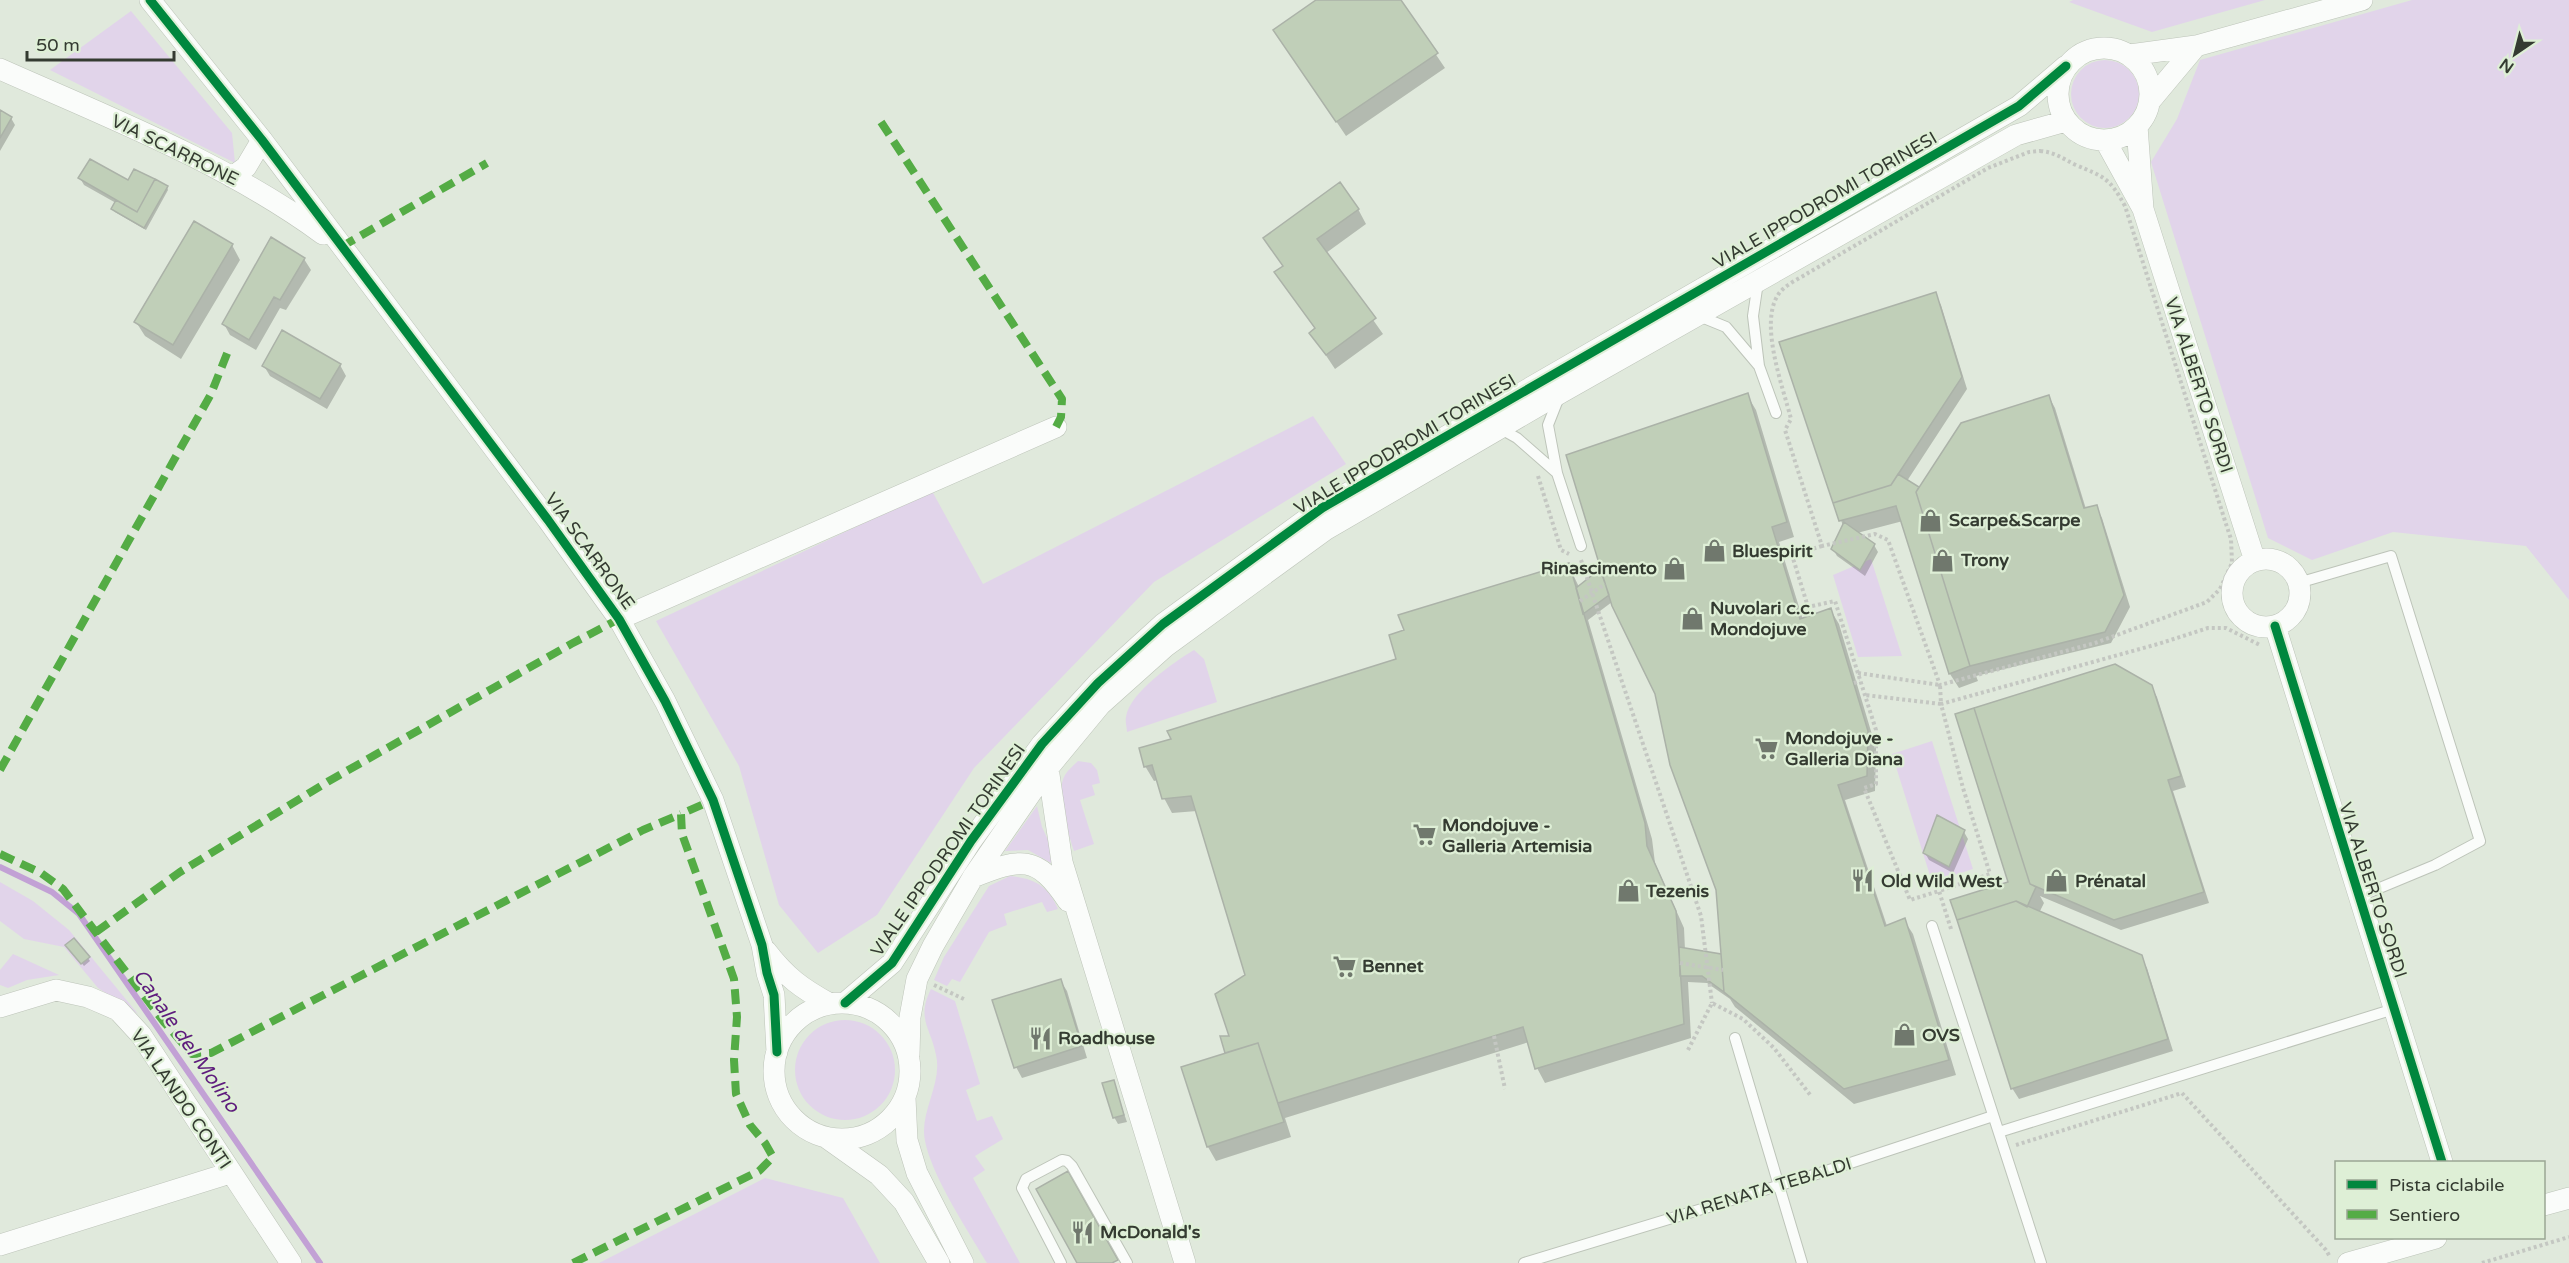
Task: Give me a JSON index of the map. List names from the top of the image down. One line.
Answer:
{"streets":{"street":["VIA SCARRONE","VIALE IPPODROMI TORINESI","VIA ALBERTO SORDI","VIA LANDO CONTI"],"lane":["VIA RENATA TEBALDI"]},"crossings":[["VIA SCARRONE","VIALE IPPODROMI TORINESI"],["VIALE IPPODROMI TORINESI","VIA ALBERTO SORDI"]],"water":["Canale del Molino"],"places":{"shop":["Scarpe&Scarpe","Bluespirit","Trony","Rinascimento","Nuvolari c.c. Mondojuve","Prénatal","Tezenis","OVS"],"supermarket":["Mondojuve - Galleria Diana","Mondojuve - Galleria Artemisia","Bennet"],"restaurant":["Old Wild West","Roadhouse","McDonald's"]},"legend":["Pista ciclabile","Sentiero"],"scale_bar":"50 m","north":"bottom left"}
